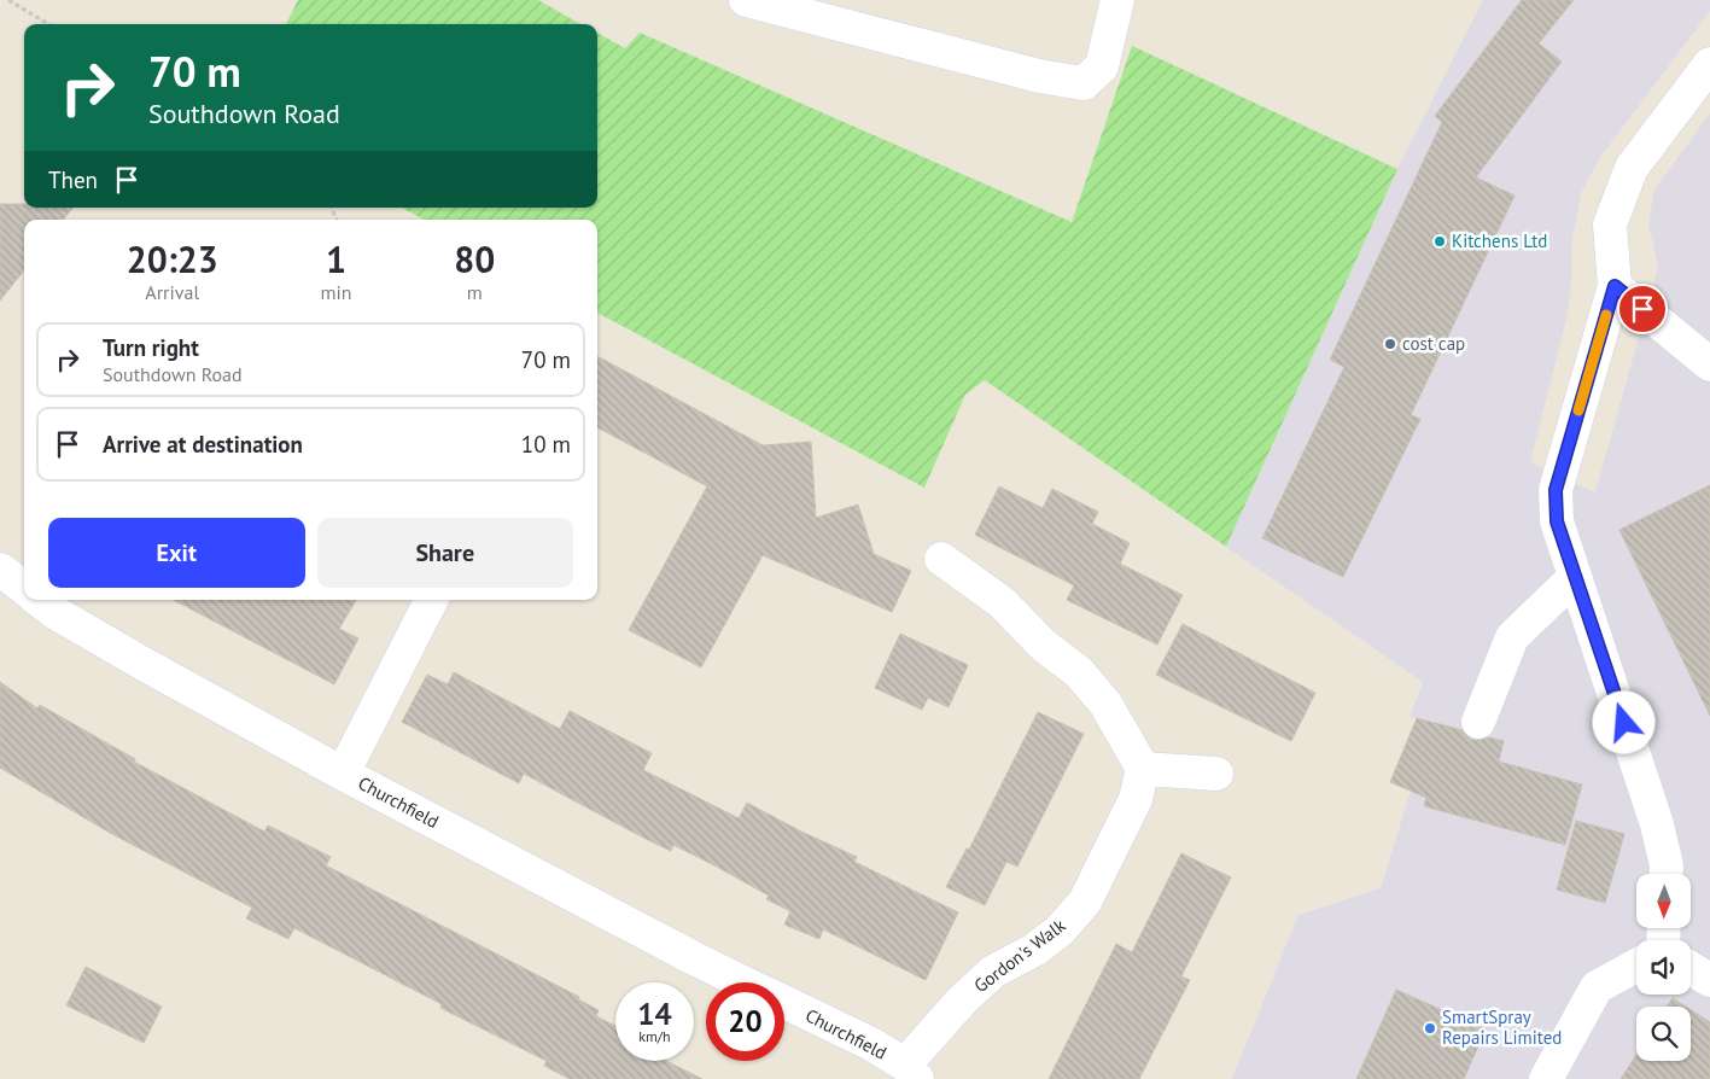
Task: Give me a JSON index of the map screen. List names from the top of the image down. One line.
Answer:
{"streets":{"street":["Churchfield","Gordon's Walk"]},"crossings":[["Churchfield","Gordon's Walk"]],"places":["Kitchens Ltd","cost cap","SmartSpray Repairs Limited"],"north":"bottom","page":{"turn":["70 m","Southdown Road"],"then":"Then","eta":["20:23","Arrival","1","min","80","m"],"list":[{"name":"Turn right","note":"Southdown Road","value":"70 m"},{"name":"Arrive at destination","value":"10 m"}],"buttons":["Exit","Share"],"speed":"14 km/h","limit":"20"}}
